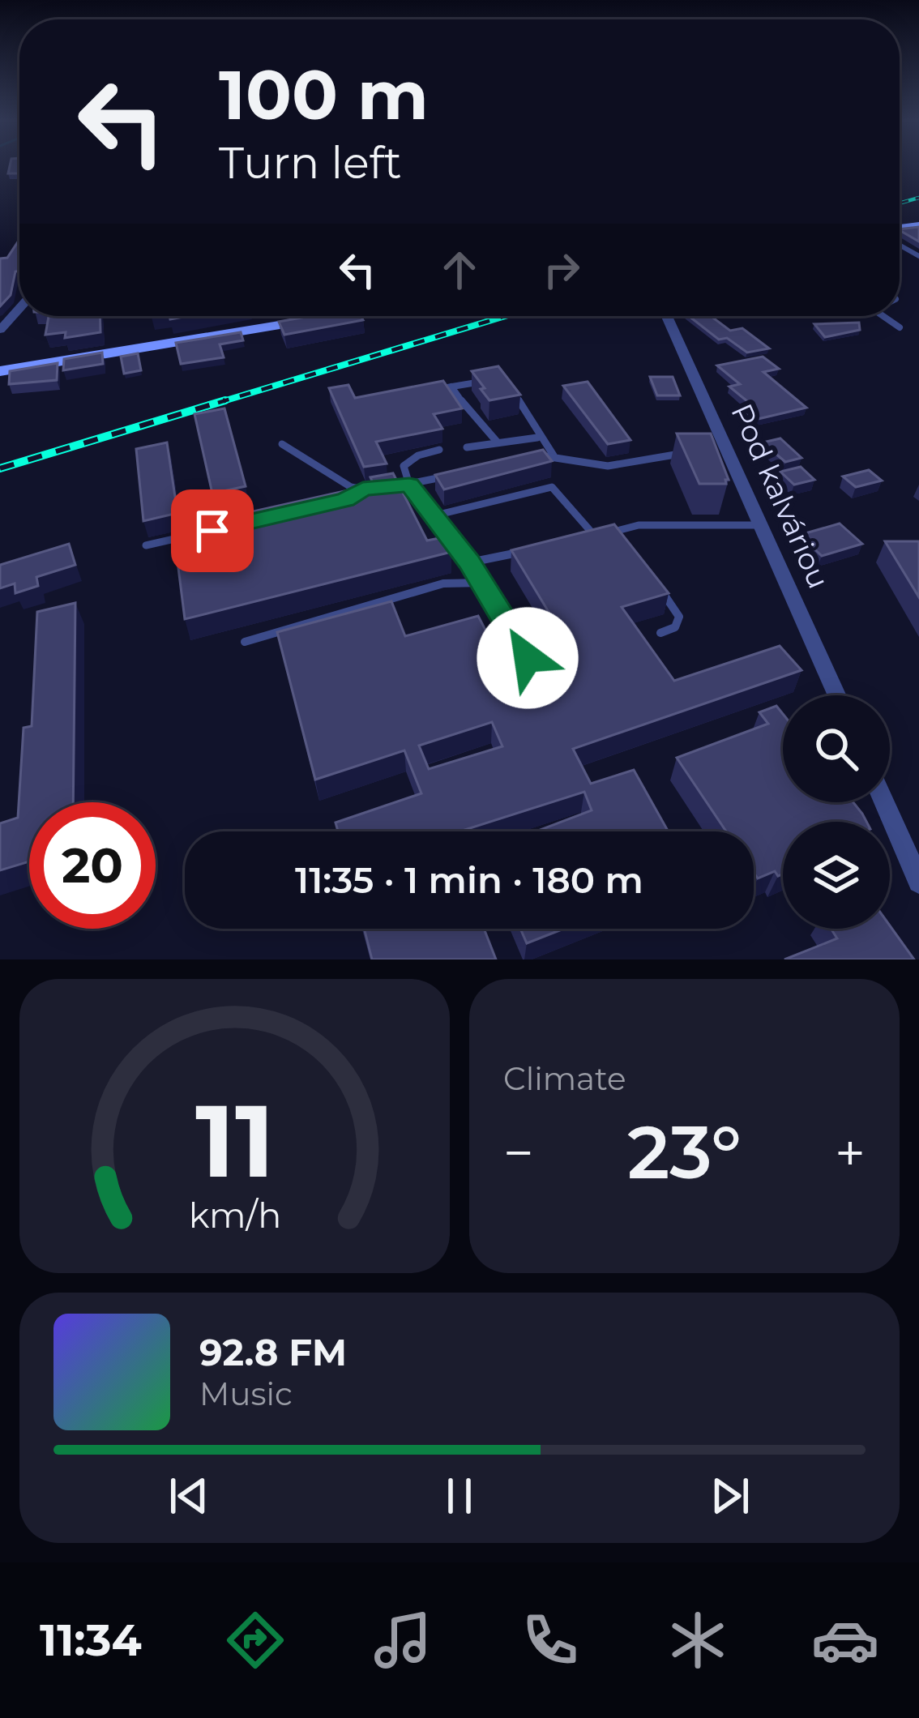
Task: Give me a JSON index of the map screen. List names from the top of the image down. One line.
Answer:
{"streets":{"street":["Pod kalváriou"]},"page":{"turn":["100 m","Turn left"],"limit":"20","trip":"11:35 · 1 min · 180 m","tile":"Climate","heat":["−","23°","+"],"song":["92.8 FM","Music"],"tabs":"11:34","gauge":["11","km/h"]}}
